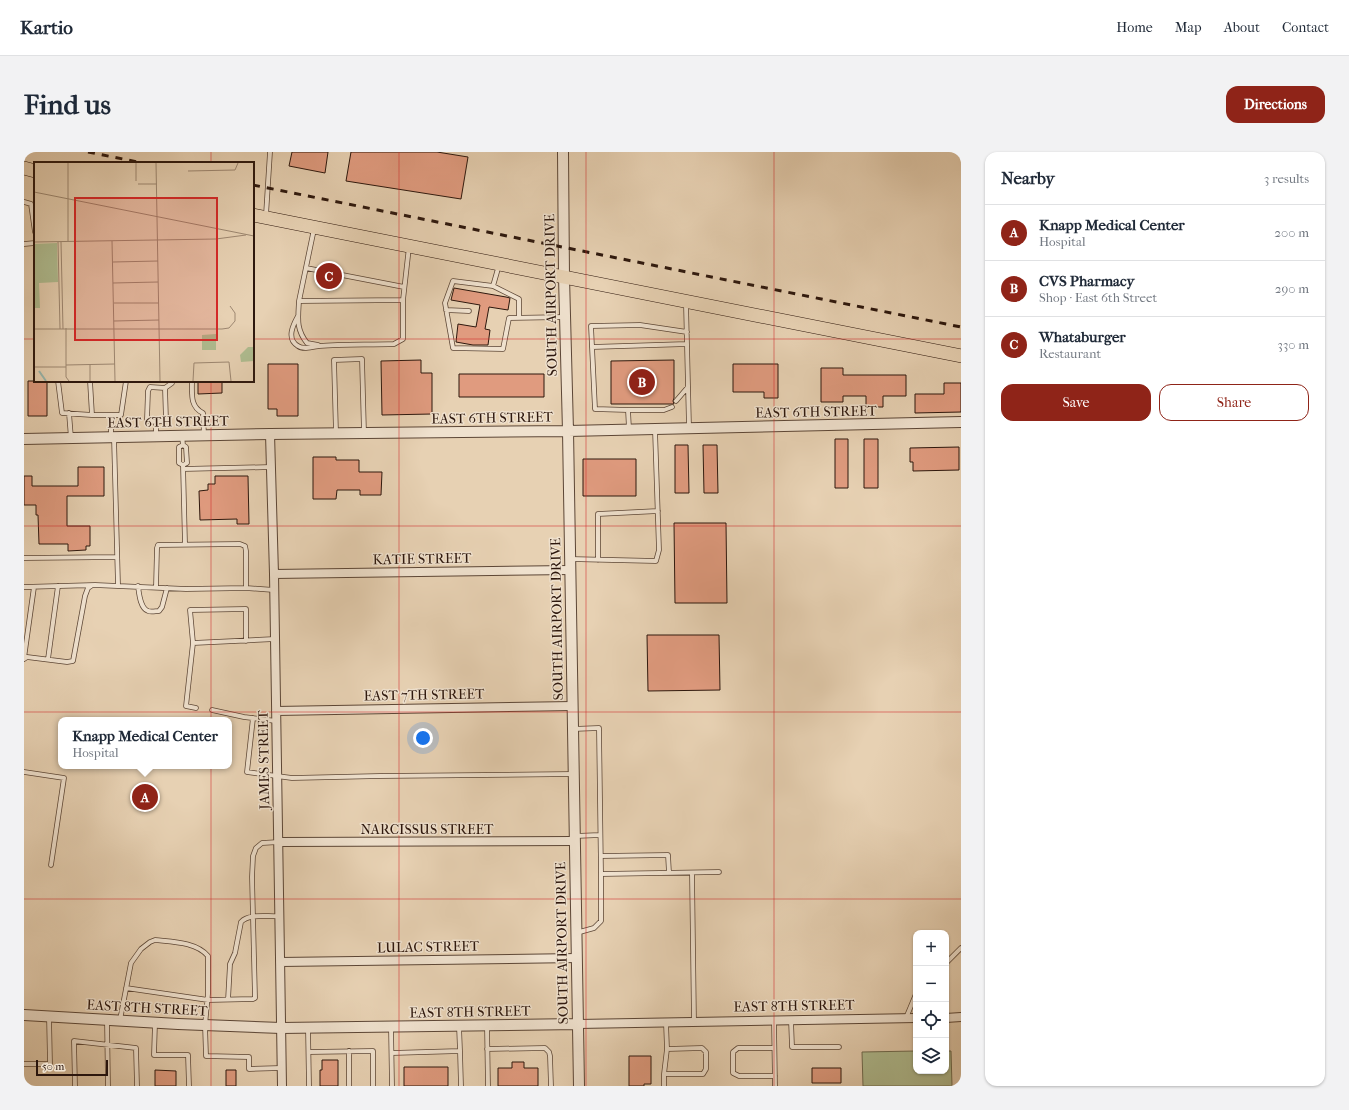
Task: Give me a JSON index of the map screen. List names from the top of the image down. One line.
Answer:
{"streets":{"street":["SOUTH AIRPORT DRIVE","EAST 6TH STREET","KATIE STREET","EAST 7TH STREET","JAMES STREET","NARCISSUS STREET","LULAC STREET","EAST 8TH STREET"]},"crossings":[["SOUTH AIRPORT DRIVE","EAST 6TH STREET"],["SOUTH AIRPORT DRIVE","KATIE STREET"],["SOUTH AIRPORT DRIVE","EAST 7TH STREET"],["SOUTH AIRPORT DRIVE","NARCISSUS STREET"],["SOUTH AIRPORT DRIVE","LULAC STREET"],["SOUTH AIRPORT DRIVE","EAST 8TH STREET"],["EAST 6TH STREET","JAMES STREET"],["KATIE STREET","JAMES STREET"],["EAST 7TH STREET","JAMES STREET"],["JAMES STREET","NARCISSUS STREET"],["JAMES STREET","LULAC STREET"],["JAMES STREET","EAST 8TH STREET"]],"scale_bar":"50 m","page":{"header":"Kartio","nav":["Home","Map","About","Contact"],"buttons":["Directions",["Save","Share"]],"title":"Find us","heading":["Nearby","3 results"],"list":[{"mark":"A","name":"Knapp Medical Center","note":"Hospital","value":"200 m"},{"mark":"B","name":"CVS Pharmacy","note":"Shop · East 6th Street","value":"290 m"},{"mark":"C","name":"Whataburger","note":"Restaurant","value":"330 m"}],"pins":["C","B","A"],"popup":["Knapp Medical Center","Hospital"],"map_buttons":["+","−"],"scale":"50 m"}}
